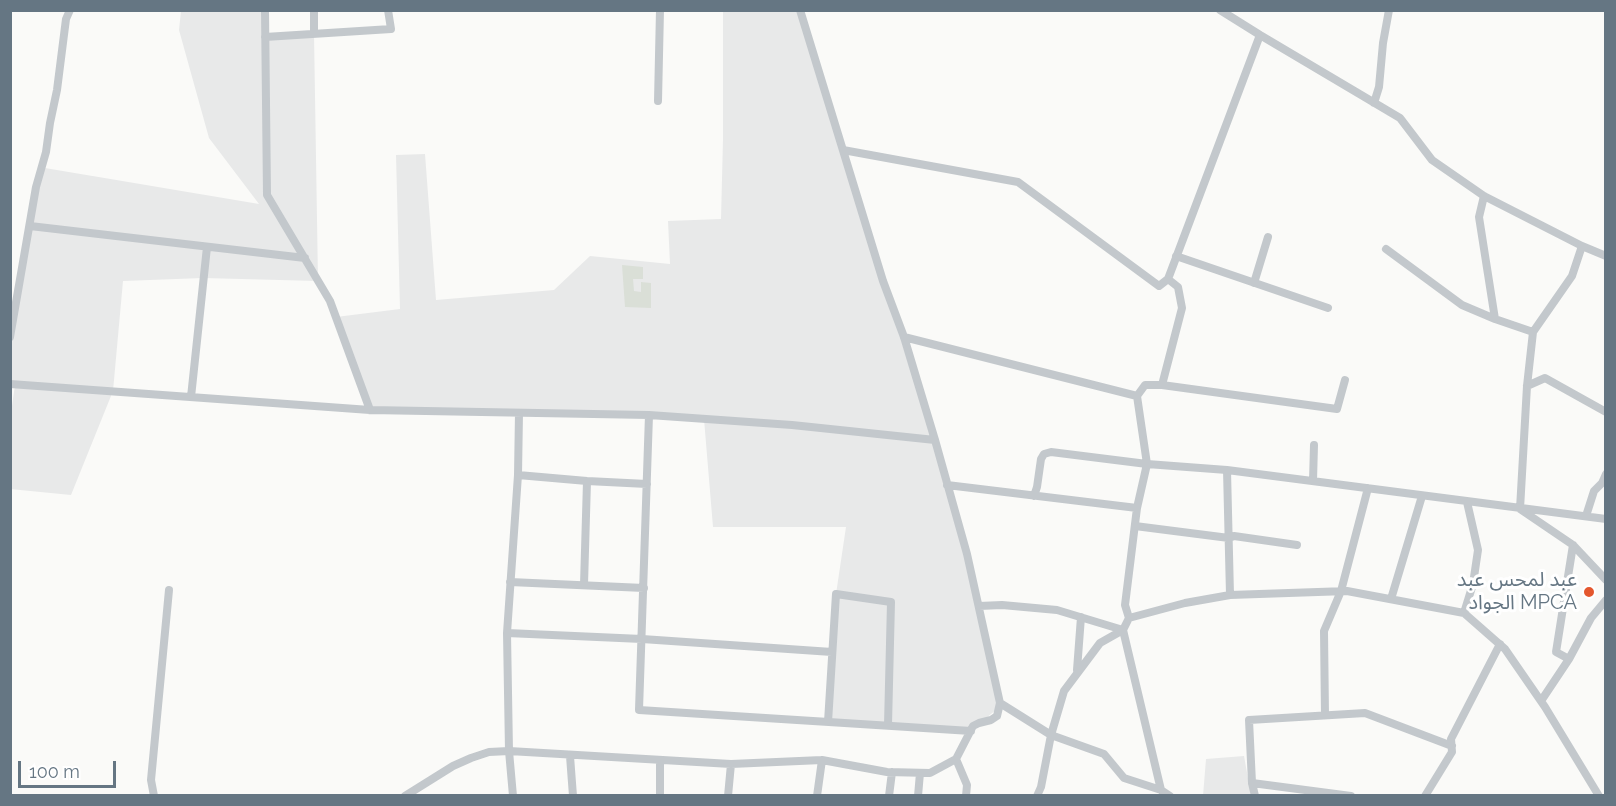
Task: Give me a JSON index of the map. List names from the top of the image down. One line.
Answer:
{"places":["عبد لمحس عبد الجواد MPCA"],"scale_bar":"100 m"}
